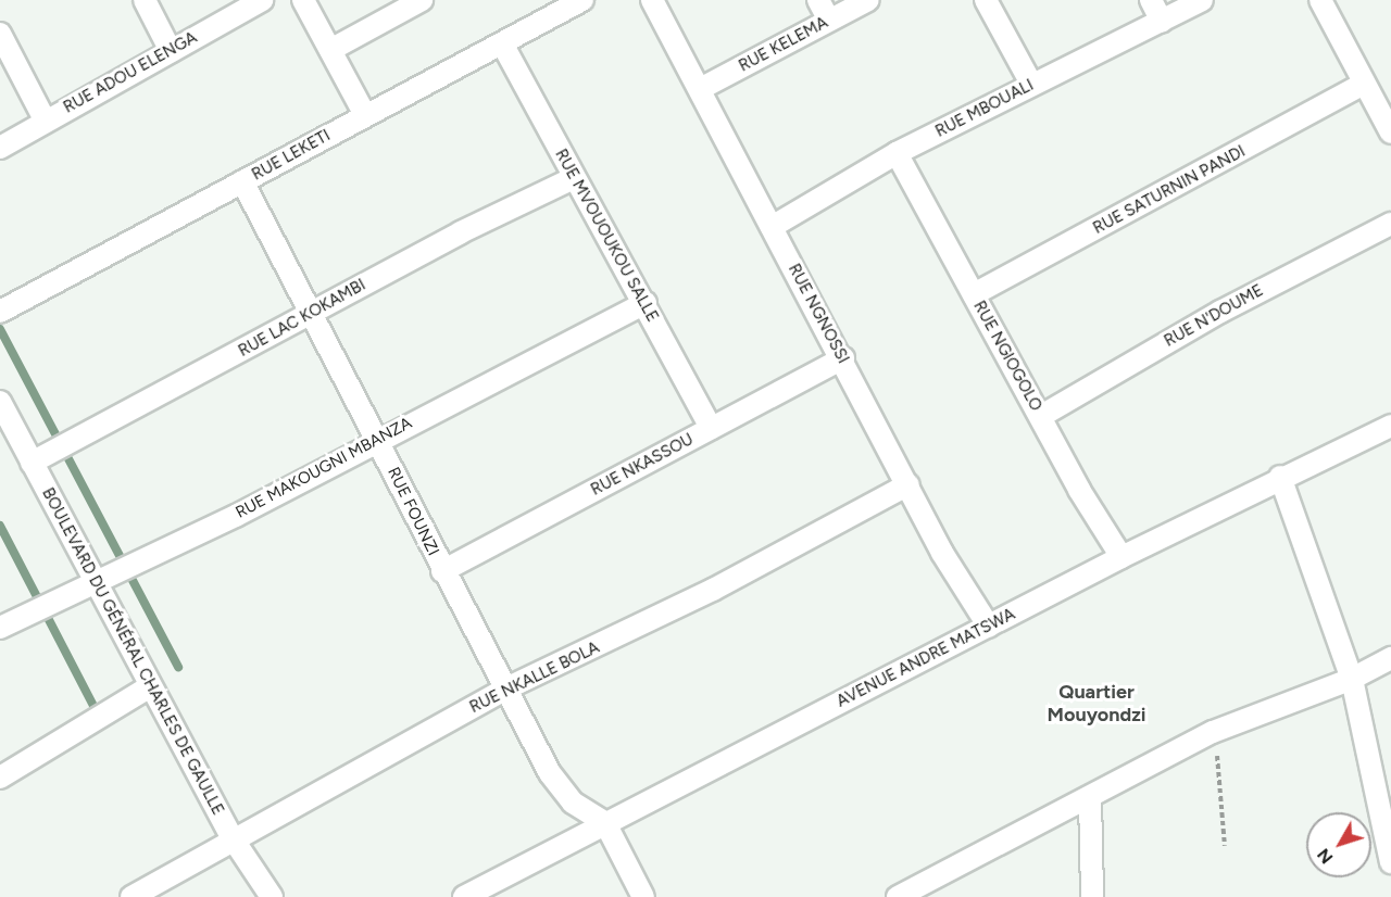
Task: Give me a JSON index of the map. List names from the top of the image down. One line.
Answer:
{"streets":{"street":["RUE KELEMA","RUE ADOU ELENGA","RUE MBOUALI","RUE LEKETI","RUE SATURNIN PANDI","RUE MVOUOUKOU SALLE","RUE NGNOSSI","RUE N'DOUME","RUE LAC KOKAMBI","RUE NGIOGOLO","RUE NKASSOU","RUE MAKOUGNI MBANZA","RUE FOUNZI","BOULEVARD DU GÉNÉRAL CHARLES DE GAULLE","AVENUE ANDRE MATSWA","RUE NKALLE BOLA"]},"crossings":[["RUE KELEMA","RUE NGNOSSI"],["RUE MBOUALI","RUE NGNOSSI"],["RUE MBOUALI","RUE NGIOGOLO"],["RUE LEKETI","RUE MVOUOUKOU SALLE"],["RUE LEKETI","RUE FOUNZI"],["RUE SATURNIN PANDI","RUE NGIOGOLO"],["RUE MVOUOUKOU SALLE","RUE LAC KOKAMBI"],["RUE MVOUOUKOU SALLE","RUE NKASSOU"],["RUE MVOUOUKOU SALLE","RUE MAKOUGNI MBANZA"],["RUE NGNOSSI","RUE NKASSOU"],["RUE NGNOSSI","AVENUE ANDRE MATSWA"],["RUE NGNOSSI","RUE NKALLE BOLA"],["RUE N'DOUME","RUE NGIOGOLO"],["RUE LAC KOKAMBI","RUE FOUNZI"],["RUE LAC KOKAMBI","BOULEVARD DU GÉNÉRAL CHARLES DE GAULLE"],["RUE NGIOGOLO","AVENUE ANDRE MATSWA"],["RUE NKASSOU","RUE FOUNZI"],["RUE MAKOUGNI MBANZA","RUE FOUNZI"],["RUE MAKOUGNI MBANZA","BOULEVARD DU GÉNÉRAL CHARLES DE GAULLE"],["RUE FOUNZI","AVENUE ANDRE MATSWA"],["RUE FOUNZI","RUE NKALLE BOLA"],["BOULEVARD DU GÉNÉRAL CHARLES DE GAULLE","RUE NKALLE BOLA"]],"districts":["Quartier Mouyondzi"],"north":"bottom left"}
